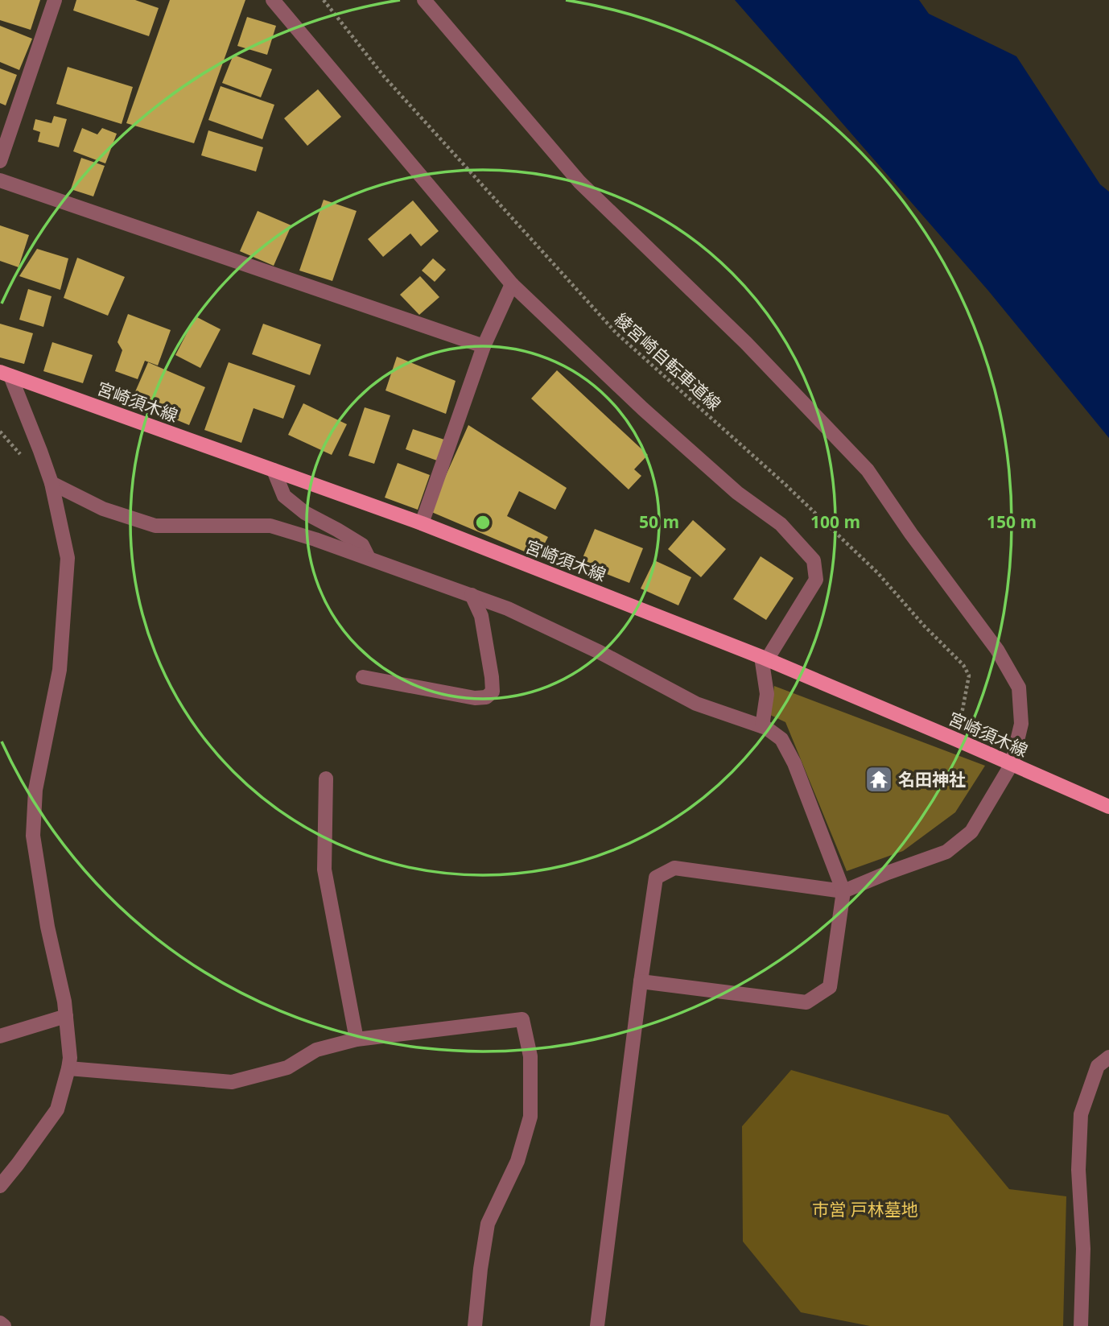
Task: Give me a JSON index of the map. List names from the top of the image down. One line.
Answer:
{"streets":{"main road":["宮崎須木線"],"path":["綾宮崎自転車道線"]},"crossings":[["綾宮崎自転車道線","宮崎須木線"]],"parks":["市営 戸林墓地"],"places":{"temple":["名田神社"]},"rings":["50 m","100 m","150 m"]}
